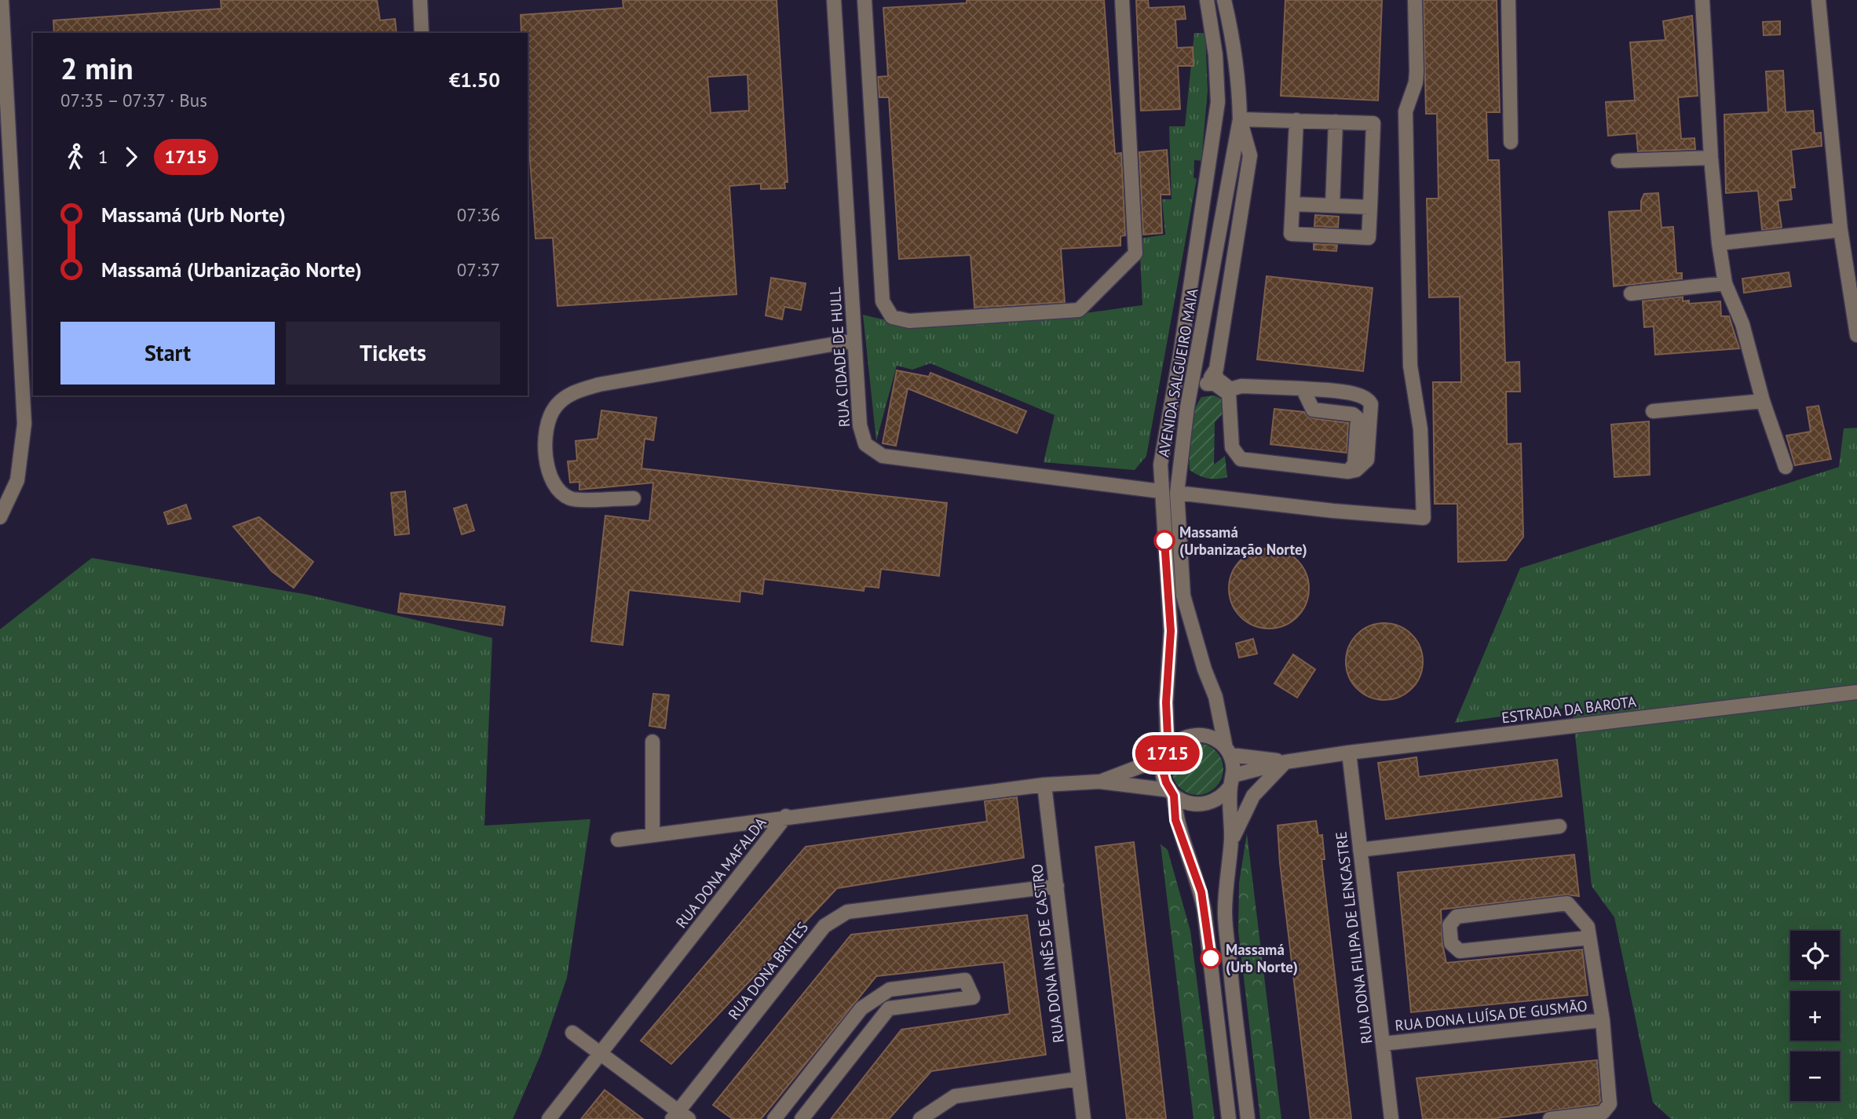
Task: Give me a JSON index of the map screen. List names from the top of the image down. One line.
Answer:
{"streets":{"street":["RUA CIDADE DE HULL","AVENIDA SALGUEIRO MAIA","ESTRADA DA BAROTA","RUA DONA MAFALDA","RUA DONA FILIPA DE LENCASTRE","RUA DONA INÊS DE CASTRO","RUA DONA BRITES","RUA DONA LUÍSA DE GUSMÃO"]},"crossings":[["RUA CIDADE DE HULL","AVENIDA SALGUEIRO MAIA"],["AVENIDA SALGUEIRO MAIA","ESTRADA DA BAROTA"],["AVENIDA SALGUEIRO MAIA","RUA DONA MAFALDA"],["ESTRADA DA BAROTA","RUA DONA MAFALDA"],["ESTRADA DA BAROTA","RUA DONA FILIPA DE LENCASTRE"],["RUA DONA MAFALDA","RUA DONA INÊS DE CASTRO"],["RUA DONA FILIPA DE LENCASTRE","RUA DONA LUÍSA DE GUSMÃO"],["RUA DONA INÊS DE CASTRO","RUA DONA BRITES"]],"places":["Massamá (Urbanização Norte)","Massamá (Urb Norte)"],"lines":["bus line 1715"],"page":{"on_map":"1715","heading":["2 min","07:35 – 07:37 · Bus","€1.50"],"legs":["1","1715"],"list":[{"name":"Massamá (Urb Norte)","value":"07:36"},{"name":"Massamá (Urbanização Norte)","value":"07:37"}],"buttons":["Start","Tickets"],"map_buttons":["+","−"]}}
